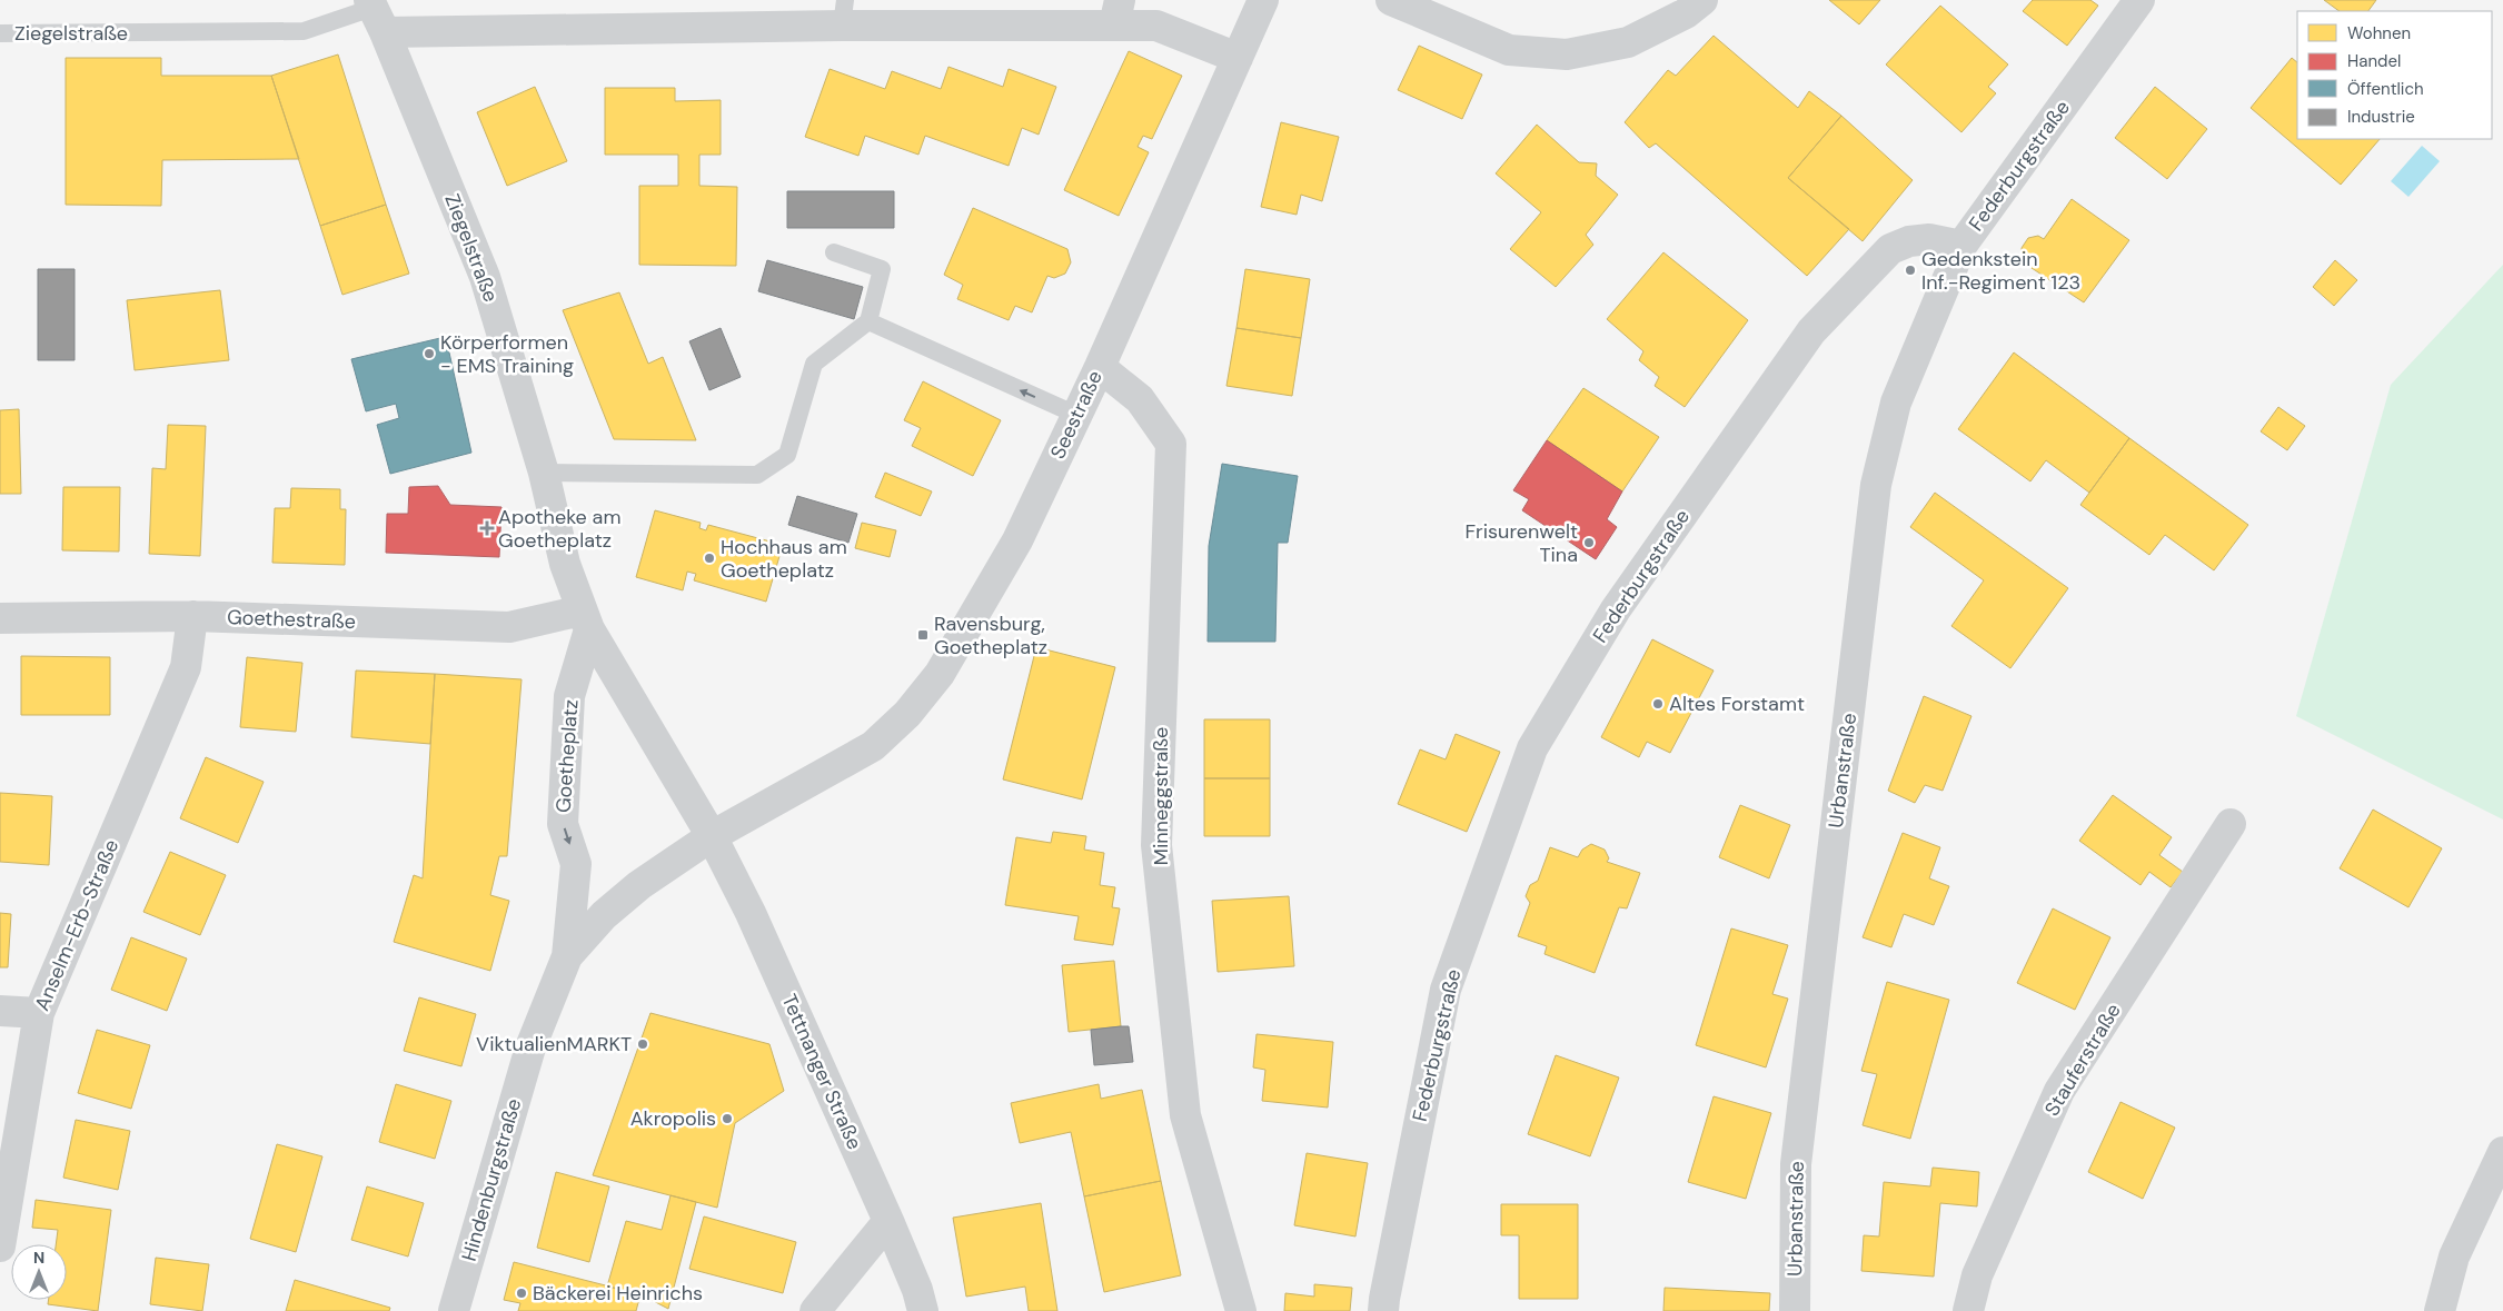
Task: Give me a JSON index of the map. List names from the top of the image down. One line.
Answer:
{"streets":{"street":["Ziegelstraße","Federburgstraße","Seestraße","Goethestraße","Goetheplatz","Urbanstraße","Minneggstraße","Anselm-Erb-Straße","Stauferstraße","Tettnanger Straße","Hindenburgstraße"]},"crossings":[["Ziegelstraße","Goethestraße"],["Ziegelstraße","Goetheplatz"],["Federburgstraße","Urbanstraße"],["Seestraße","Goetheplatz"],["Seestraße","Minneggstraße"],["Goethestraße","Goetheplatz"],["Goethestraße","Anselm-Erb-Straße"],["Goetheplatz","Tettnanger Straße"],["Goetheplatz","Hindenburgstraße"]],"one_way":["Goetheplatz"],"places":{"other":["Gedenkstein Inf.-Regiment 123","Körperformen - EMS Training","Frisurenwelt Tina","Hochhaus am Goetheplatz","Altes Forstamt","ViktualienMARKT","Akropolis","Bäckerei Heinrichs"],"health":["Apotheke am Goetheplatz"],"transit":["Ravensburg, Goetheplatz"]},"legend":["Wohnen","Handel","Öffentlich","Industrie"],"north":"top"}
